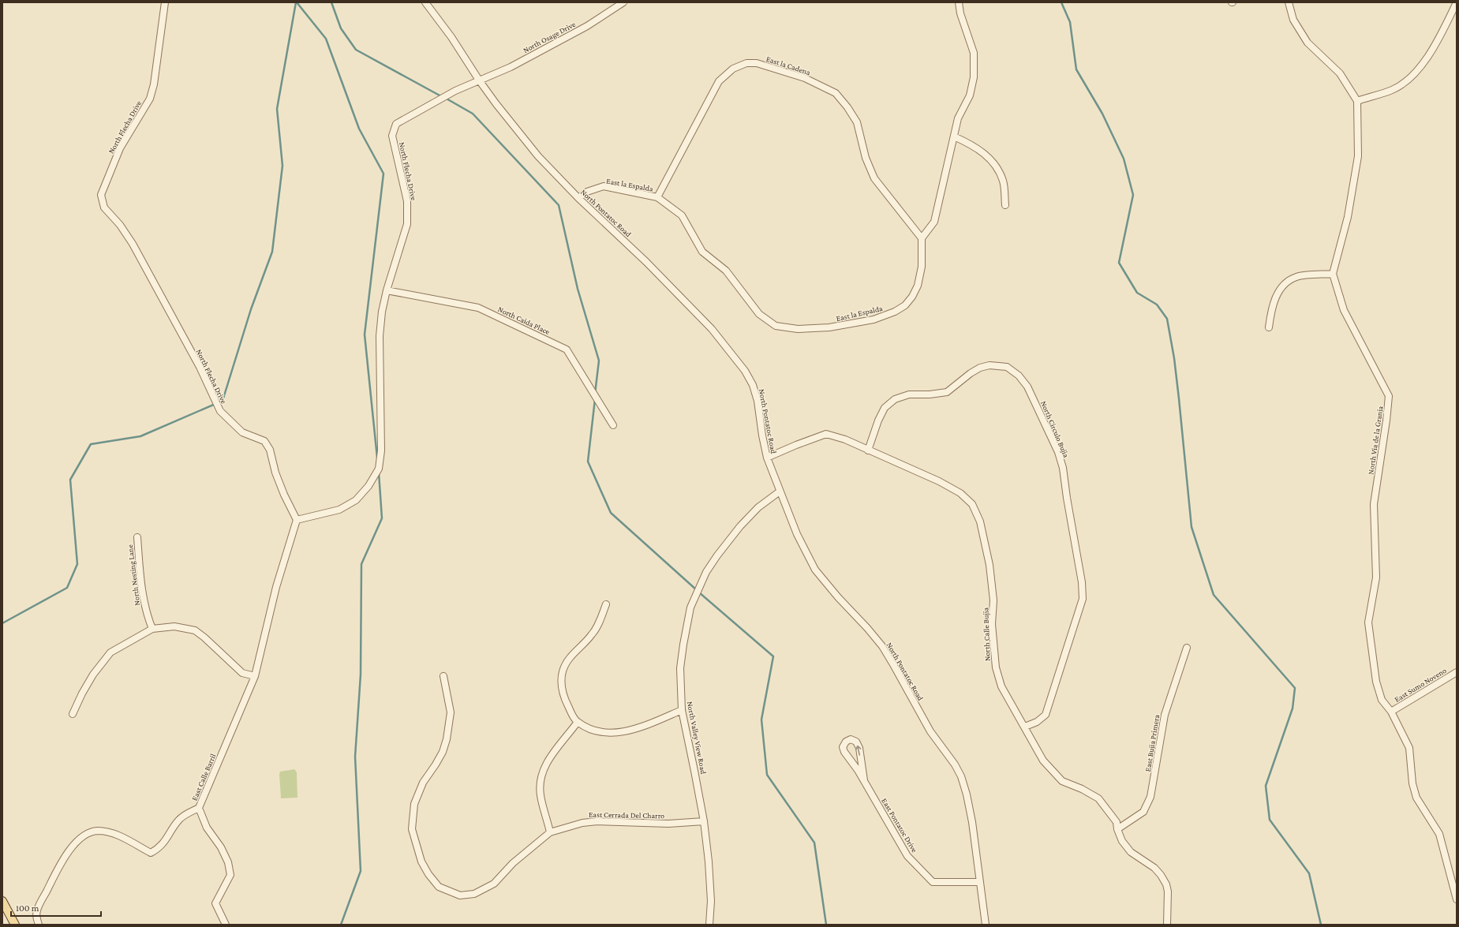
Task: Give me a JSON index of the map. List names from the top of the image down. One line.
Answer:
{"streets":{"street":["North Osage Drive","East la Cadena","North Flecha Drive","East la Espalda","North Pontatoc Road","North Caida Place","North Circulo Bujia","North Via de la Granja","North Nesting Lane","North Calle Bujia","East Sumo Noveno","North Valley View Road","East Bujia Primera","East Calle Barril","East Cerrada Del Charro","East Pontatoc Drive"]},"crossings":[["North Osage Drive","North Flecha Drive"],["North Osage Drive","North Pontatoc Road"],["East la Cadena","East la Espalda"],["North Flecha Drive","North Pontatoc Road"],["North Flecha Drive","North Caida Place"],["North Flecha Drive","East Calle Barril"],["East la Espalda","North Pontatoc Road"],["North Pontatoc Road","North Calle Bujia"],["North Pontatoc Road","North Valley View Road"],["North Pontatoc Road","East Pontatoc Drive"],["North Circulo Bujia","North Calle Bujia"],["North Via de la Granja","East Sumo Noveno"],["North Calle Bujia","East Bujia Primera"],["North Valley View Road","East Cerrada Del Charro"]],"scale_bar":"100 m"}
